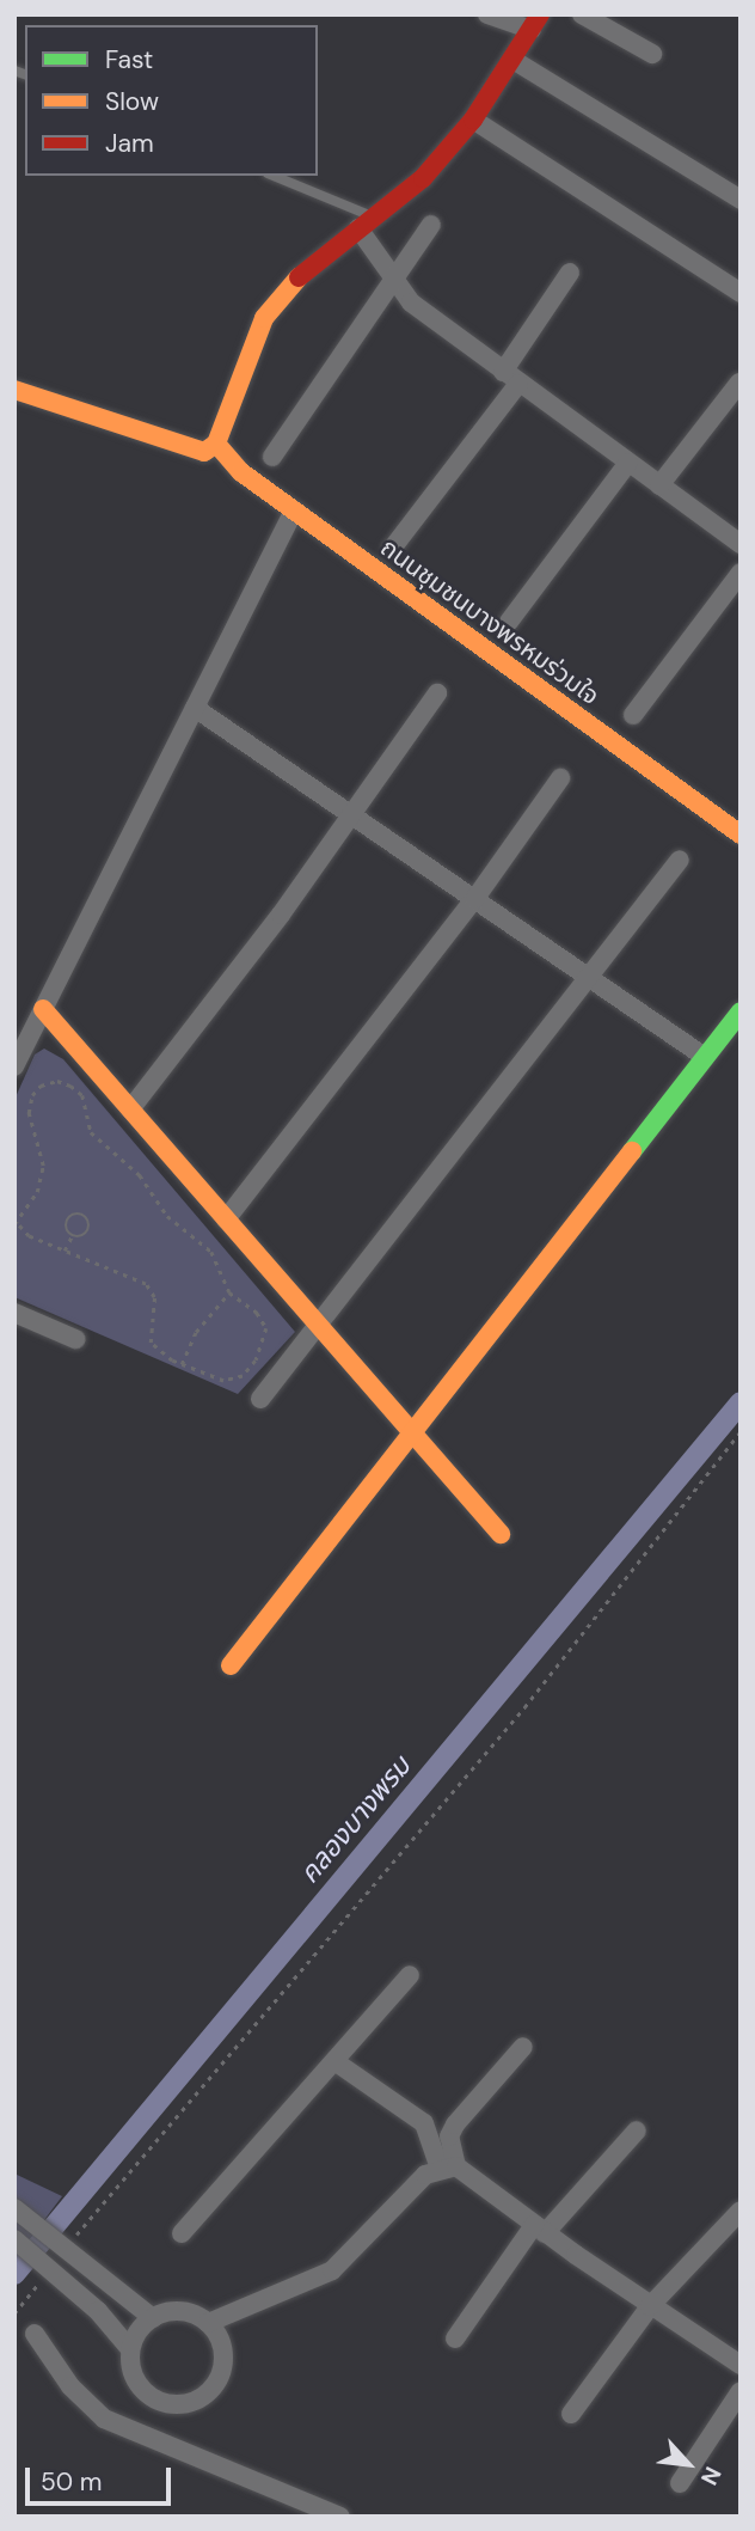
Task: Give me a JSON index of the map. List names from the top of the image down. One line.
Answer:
{"streets":{"street":["ถนนชุมชนบางพรหมร่วมใจ"]},"water":["คลองบางพรม"],"legend":["Fast","Slow","Jam"],"scale_bar":"50 m","north":"bottom right"}
